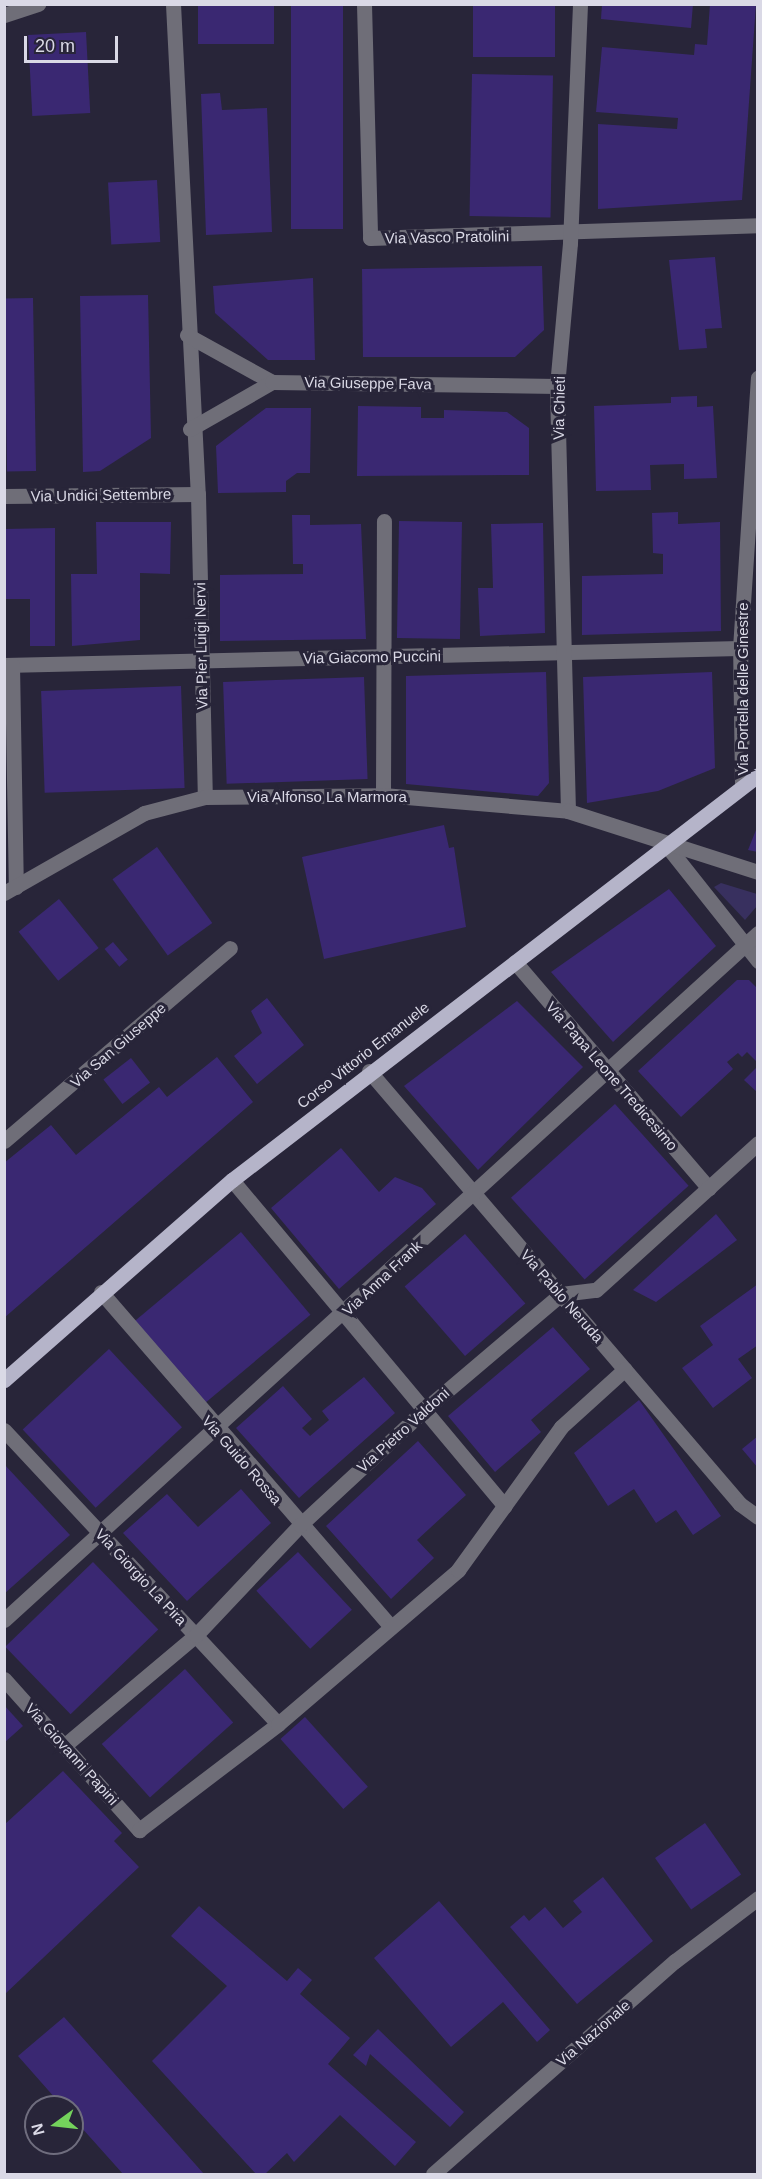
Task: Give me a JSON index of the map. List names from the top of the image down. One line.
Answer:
{"streets":{"main road":["Corso Vittorio Emanuele"],"street":["Via Vasco Pratolini","Via Giuseppe Fava","Via Chieti","Via Undici Settembre","Via Pier Luigi Nervi","Via Giacomo Puccini","Via Portella delle Ginestre","Via Alfonso La Marmora","Via San Giuseppe","Via Papa Leone Tredicesimo","Via Anna Frank","Via Pablo Neruda","Via Pietro Valdoni","Via Guido Rossa","Via Giorgio La Pira","Via Giovanni Papini","Via Nazionale"]},"crossings":[["Via Vasco Pratolini","Via Chieti"],["Via Giuseppe Fava","Via Chieti"],["Via Chieti","Via Giacomo Puccini"],["Via Chieti","Via Alfonso La Marmora"],["Via Undici Settembre","Via Pier Luigi Nervi"],["Via Pier Luigi Nervi","Via Giacomo Puccini"],["Via Pier Luigi Nervi","Via Alfonso La Marmora"],["Via Giacomo Puccini","Via Portella delle Ginestre"],["Via Portella delle Ginestre","Corso Vittorio Emanuele"],["Via Alfonso La Marmora","Corso Vittorio Emanuele"],["Corso Vittorio Emanuele","Via Papa Leone Tredicesimo"],["Corso Vittorio Emanuele","Via Pablo Neruda"],["Corso Vittorio Emanuele","Via Guido Rossa"],["Via Papa Leone Tredicesimo","Via Anna Frank"],["Via Anna Frank","Via Pablo Neruda"],["Via Anna Frank","Via Guido Rossa"],["Via Anna Frank","Via Giorgio La Pira"],["Via Pablo Neruda","Via Pietro Valdoni"],["Via Pietro Valdoni","Via Guido Rossa"],["Via Pietro Valdoni","Via Giorgio La Pira"],["Via Pietro Valdoni","Via Giovanni Papini"],["Via Giorgio La Pira","Via Giovanni Papini"]],"scale_bar":"20 m","north":"left"}
